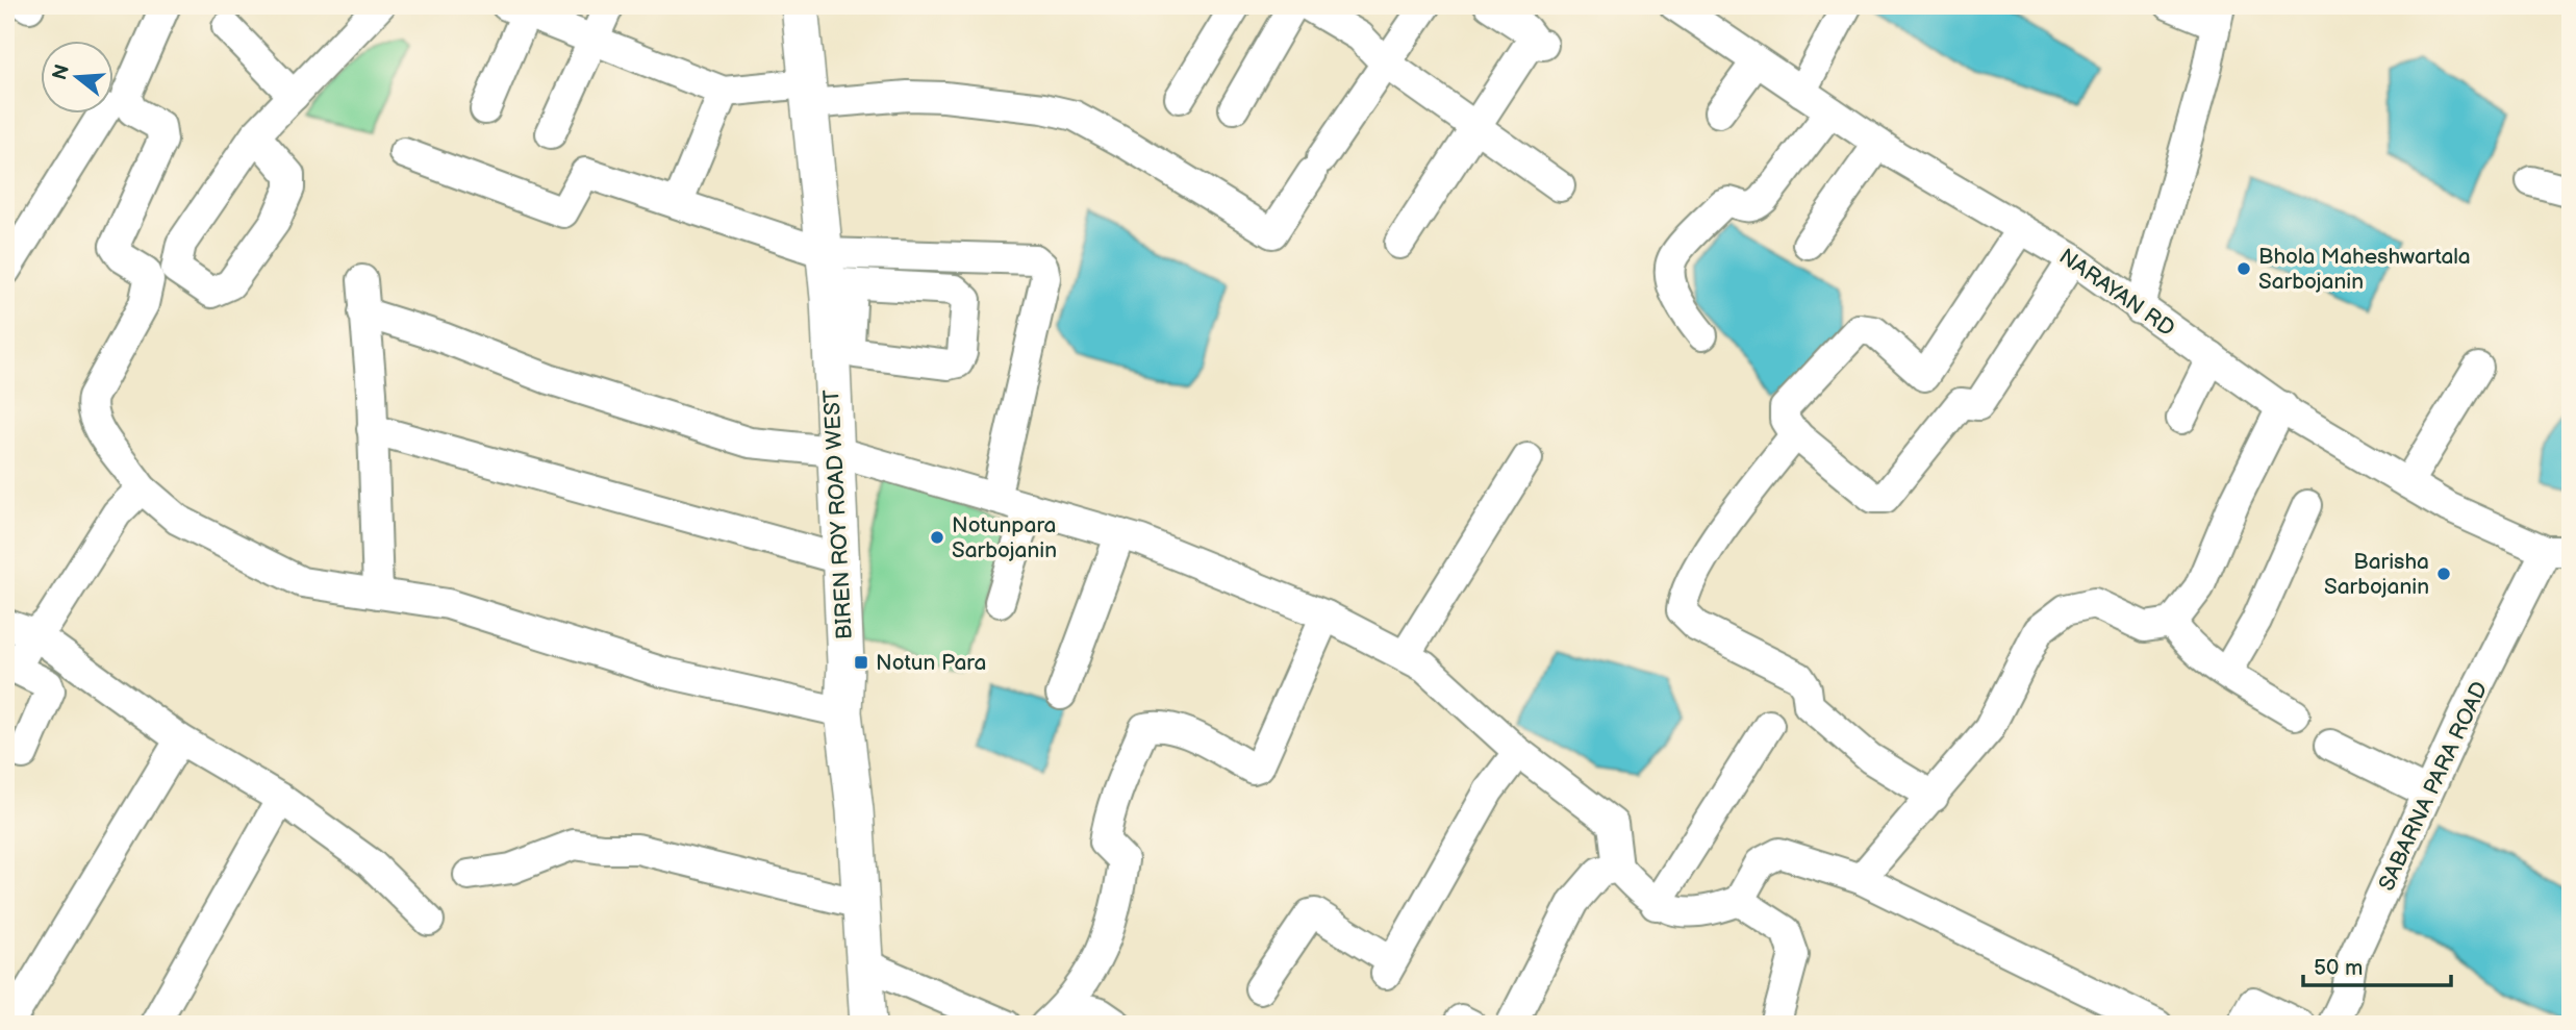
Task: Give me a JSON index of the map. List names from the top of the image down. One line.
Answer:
{"streets":{"main road":["BIREN ROY ROAD WEST"],"street":["NARAYAN RD","SABARNA PARA ROAD"]},"crossings":[["NARAYAN RD","SABARNA PARA ROAD"]],"places":{"other":["Bhola Maheshwartala Sarbojanin","Notunpara Sarbojanin","Barisha Sarbojanin"],"transit":["Notun Para"]},"scale_bar":"50 m","north":"left"}
